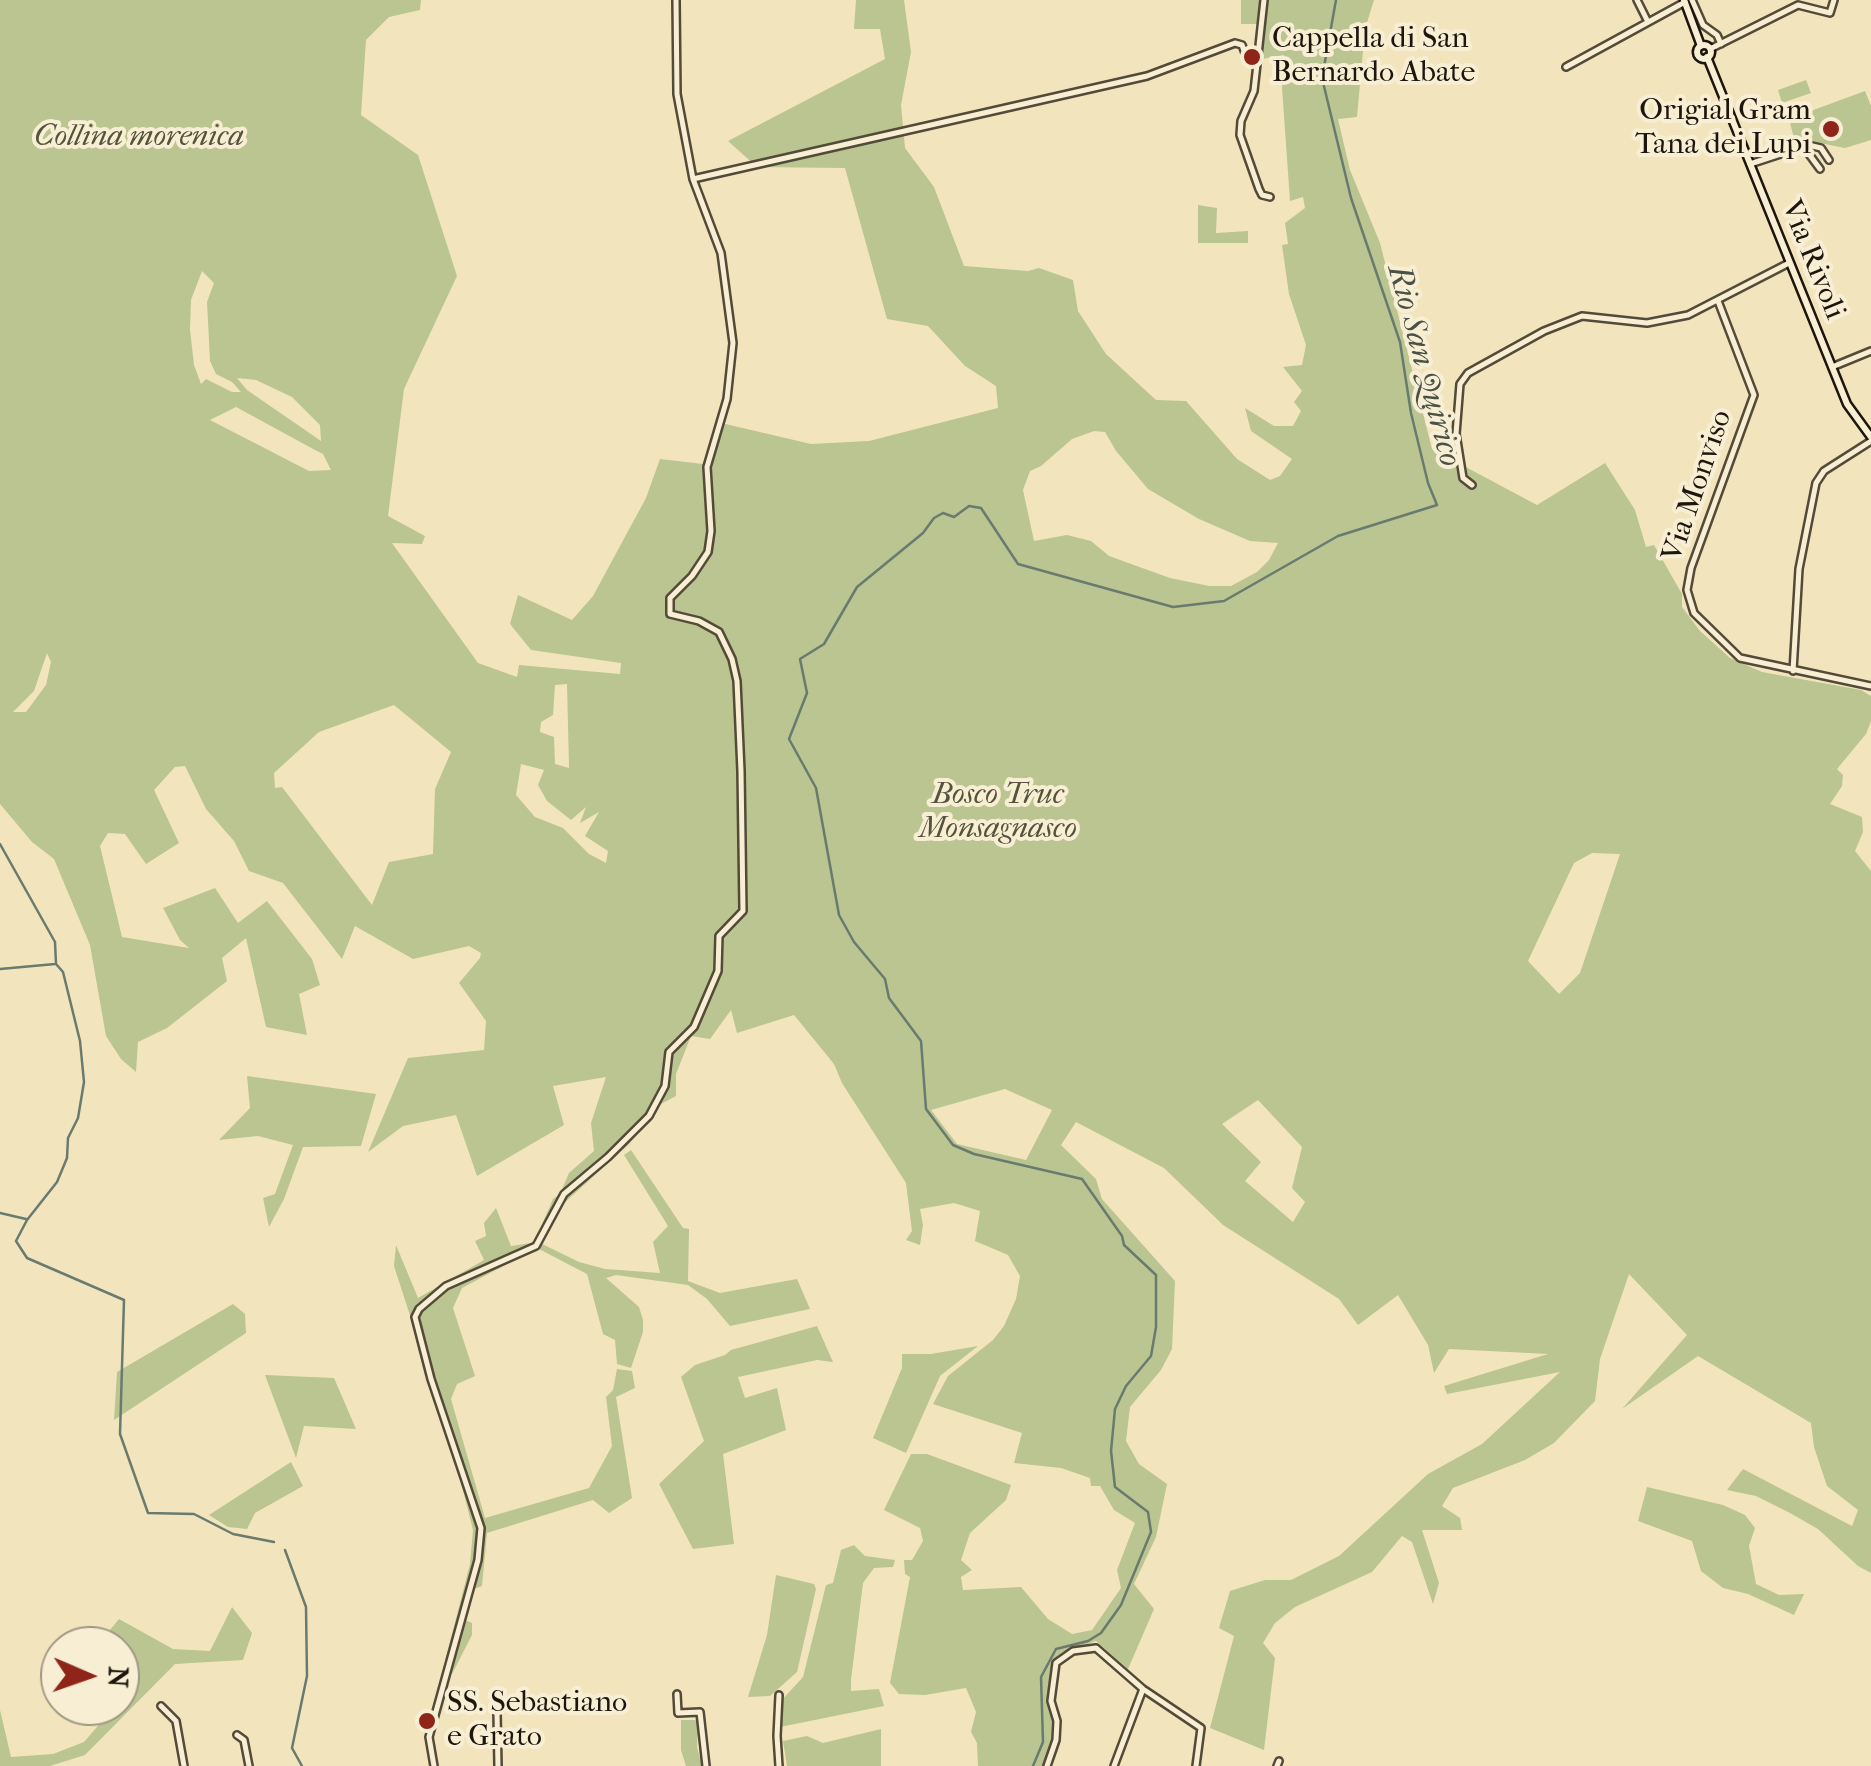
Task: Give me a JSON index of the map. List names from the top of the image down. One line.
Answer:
{"streets":{"street":["Via Rivoli","Via Monviso"]},"water":["Rio San Quirico"],"parks":["Collina morenica","Bosco Truc Monsagnasco"],"places":["Cappella di San Bernardo Abate","Origial Gram Tana dei Lupi","SS. Sebastiano e Grato"],"north":"right"}
